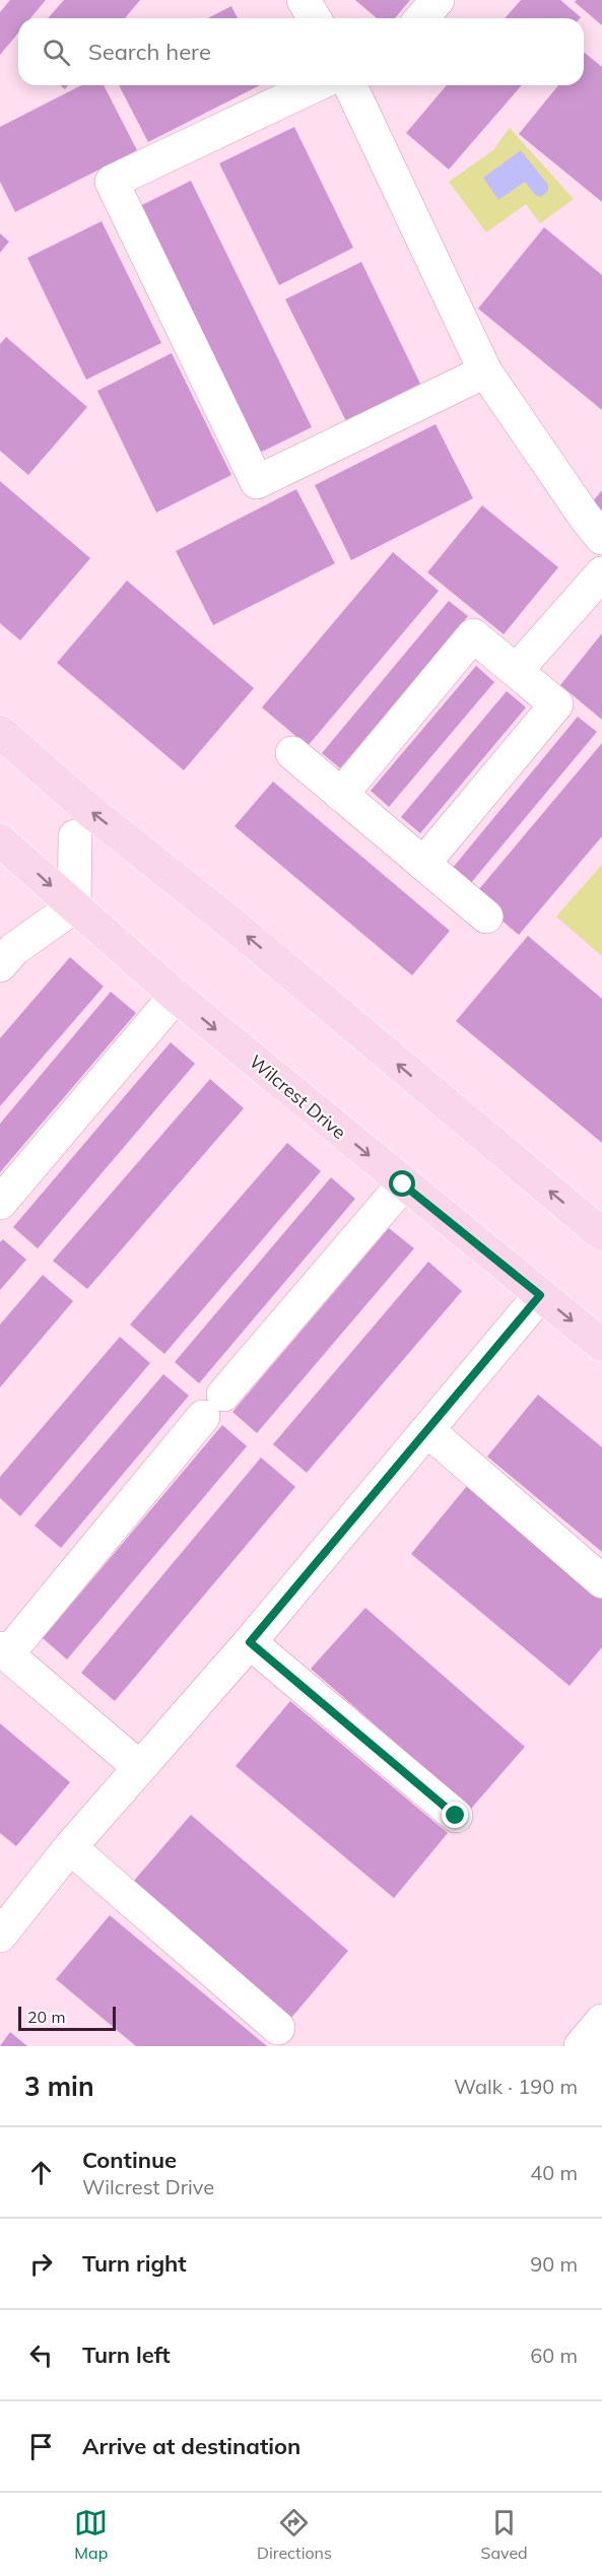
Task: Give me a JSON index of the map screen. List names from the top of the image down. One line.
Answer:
{"streets":{"main road":["Wilcrest Drive"]},"scale_bar":"20 m","page":{"search":"Search here","scale":"20 m","heading":["3 min","Walk · 190 m"],"list":[["Continue","Wilcrest Drive","40 m"],["Turn right","90 m"],["Turn left","60 m"],"Arrive at destination"],"nav":["Map","Directions","Saved"]}}
